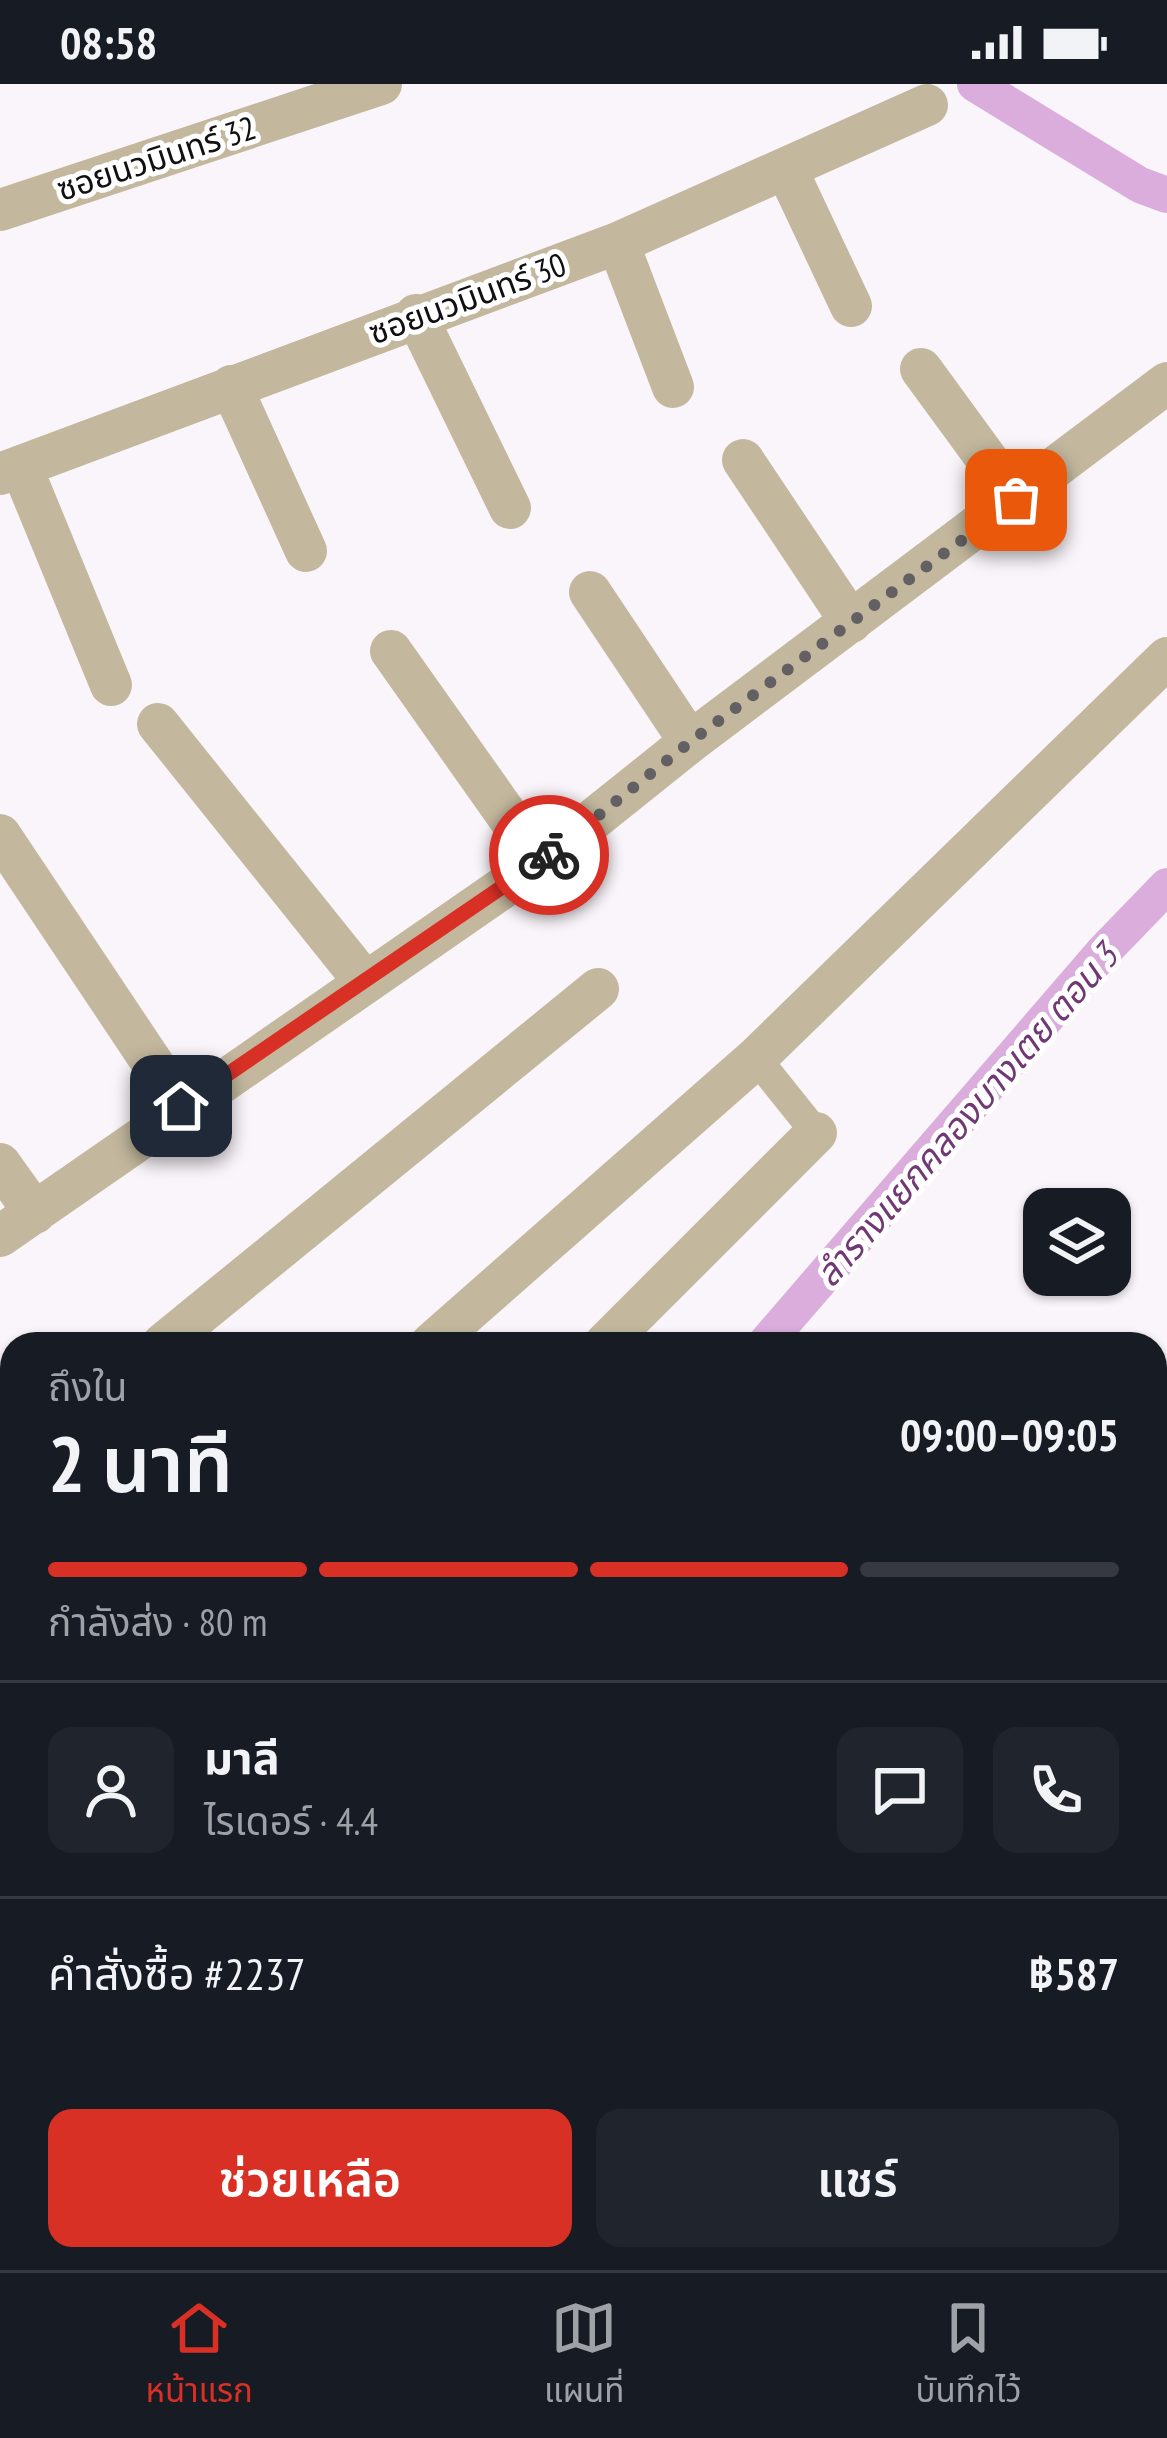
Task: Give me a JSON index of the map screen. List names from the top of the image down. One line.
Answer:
{"streets":{"street":["ซอยนวมินทร์ 32","ซอยนวมินทร์ 30"]},"water":["ลำรางแยกคลองบางเตย ตอน 3"],"page":{"status":"08:58","heading":["2 นาที","ถึงใน","09:00–09:05"],"panel":["มาลี","ไรเดอร์ · 4.4","คำสั่งซื้อ #2237","฿587"],"bar":"กำลังส่ง · 80 m","buttons":["ช่วยเหลือ","แชร์"],"tabs":["หน้าแรก","แผนที่","บันทึกไว้"]}}
